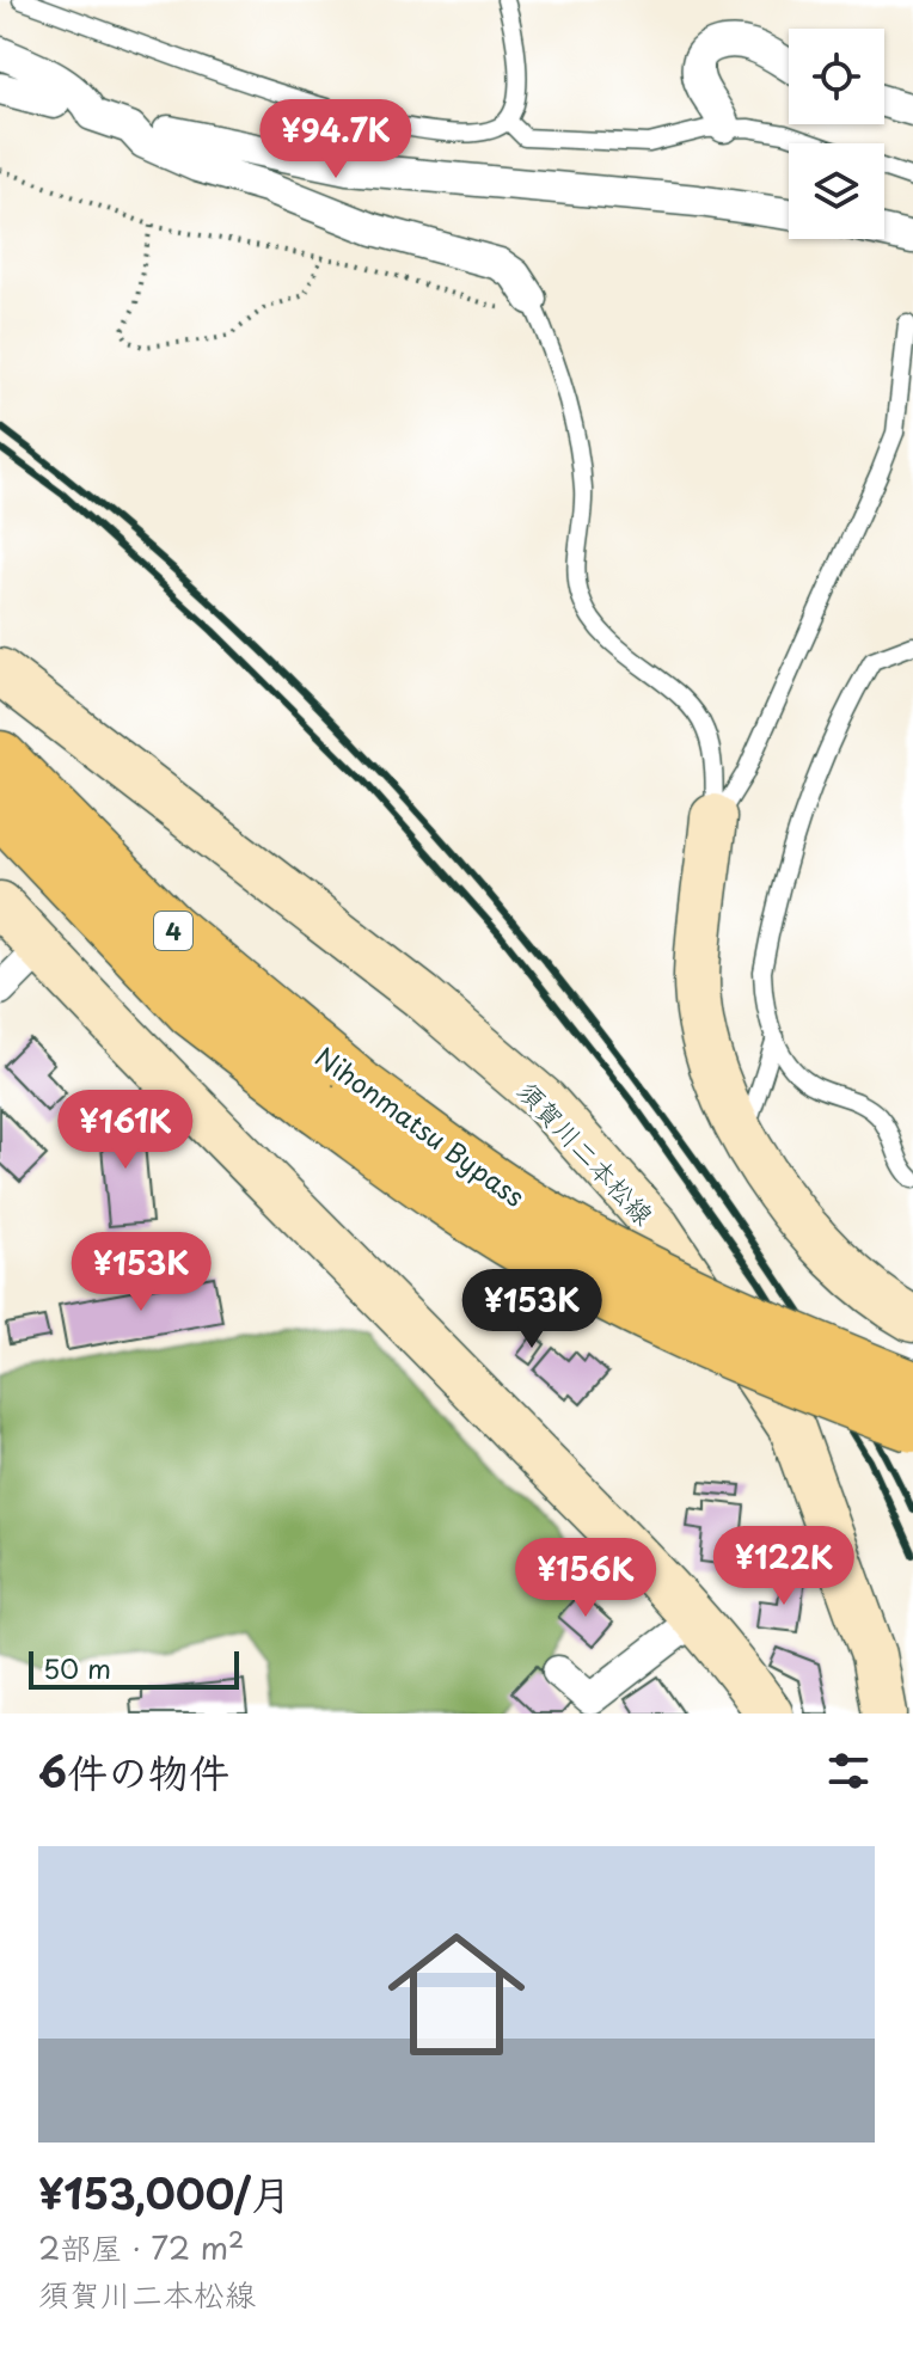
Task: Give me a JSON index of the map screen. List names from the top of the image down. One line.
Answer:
{"streets":{"highway":["4","Nihonmatsu Bypass"],"main road":["須賀川二本松線"]},"scale_bar":"50 m","page":{"price":["¥94.7K","¥161K","¥153K","¥153K","¥122K","¥156K"],"scale":"50 m","heading":"6件の物件","list":[{"name":"¥153,000/月","note":"2部屋 · 72 m² · 須賀川二本松線"}]}}
